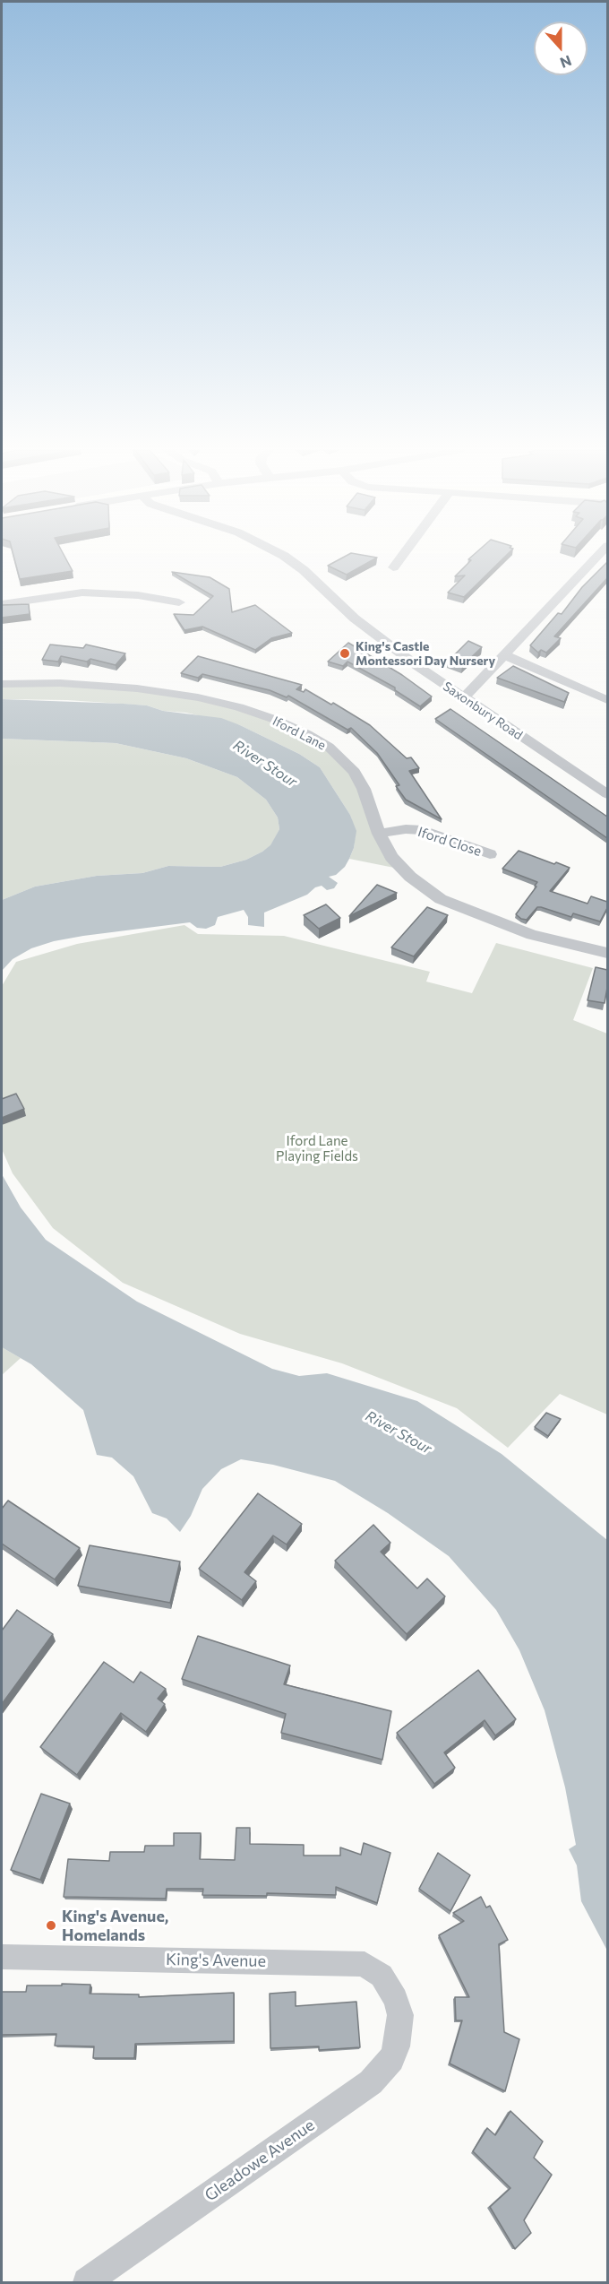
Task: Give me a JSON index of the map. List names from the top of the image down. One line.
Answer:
{"streets":{"street":["Saxonbury Road","Iford Lane","Iford Close","King's Avenue","Gleadowe Avenue"]},"crossings":[["Iford Lane","Iford Close"],["King's Avenue","Gleadowe Avenue"]],"water":["River Stour"],"parks":["Iford Lane Playing Fields"],"places":["King's Castle Montessori Day Nursery","King's Avenue, Homelands"],"north":"bottom"}
